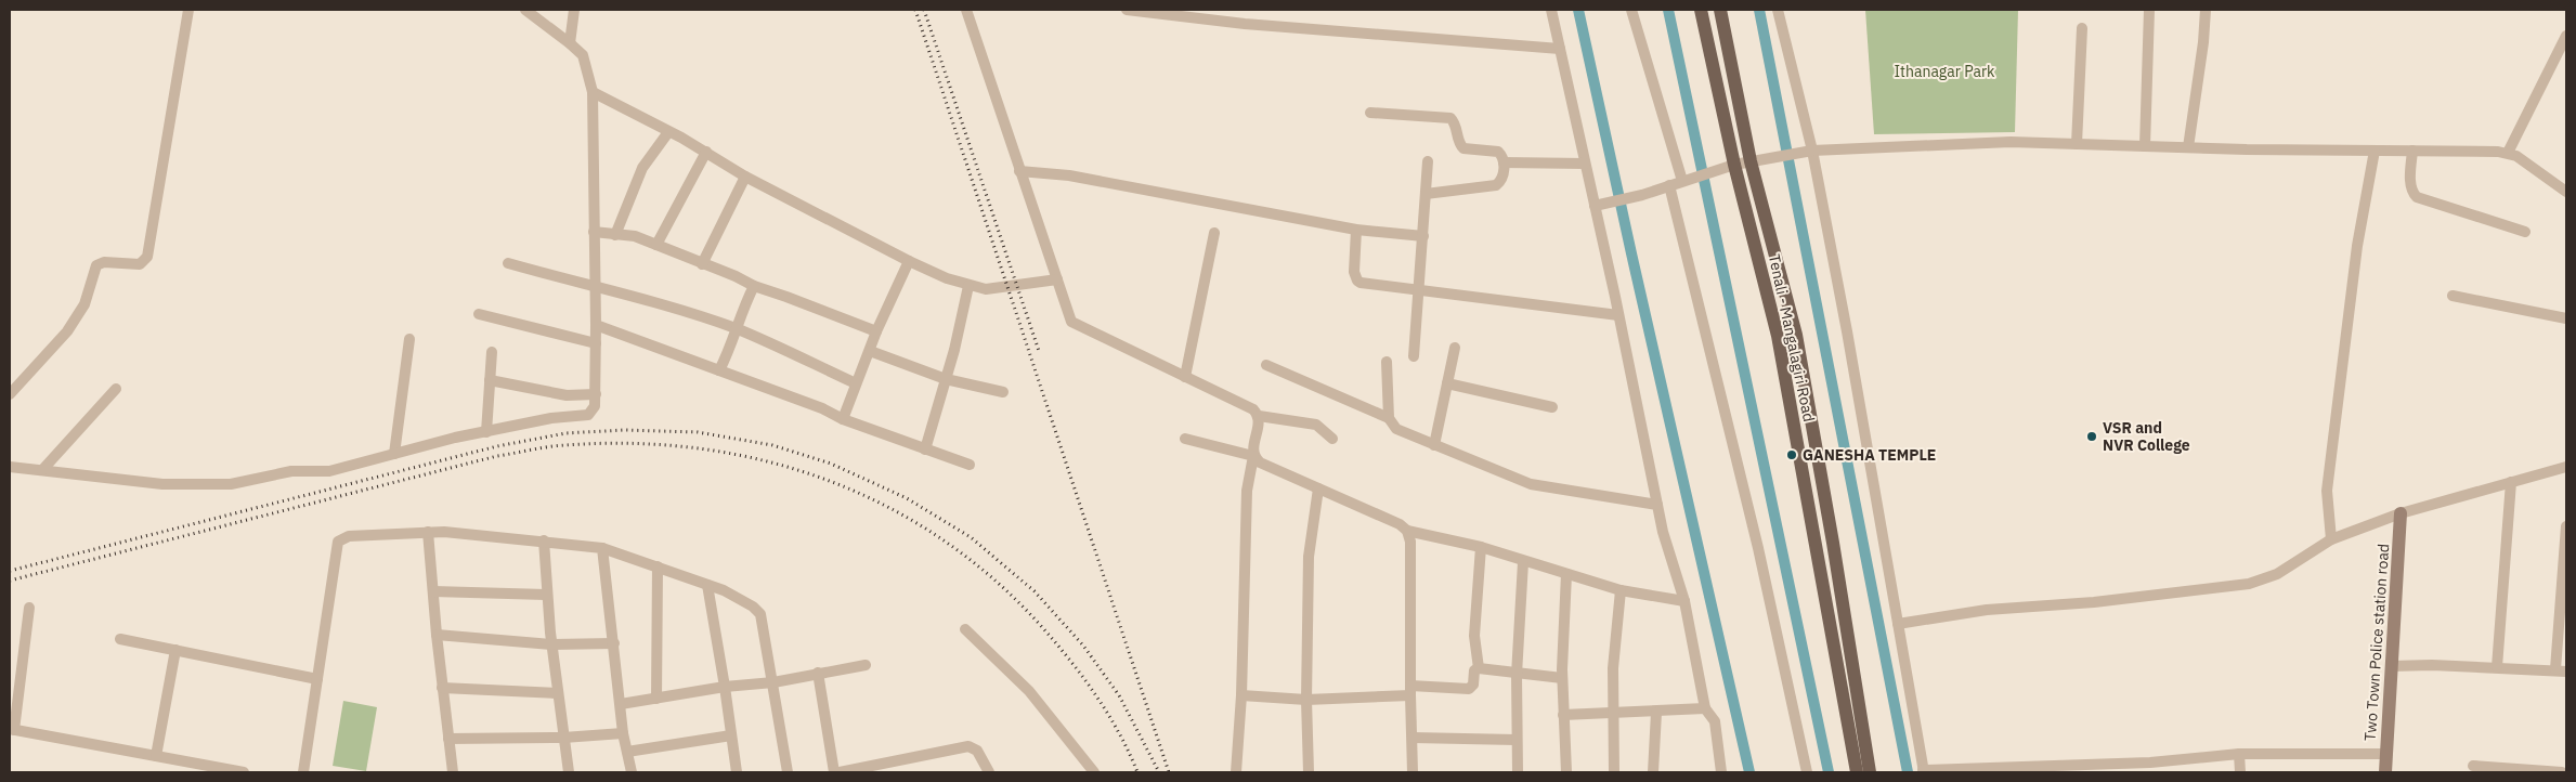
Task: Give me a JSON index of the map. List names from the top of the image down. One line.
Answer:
{"streets":{"main road":["Tenali - Mangalagiri Road"],"street":["Two Town Police station road"]},"parks":["Ithanagar Park"],"places":["VSR and NVR College","GANESHA TEMPLE"]}
